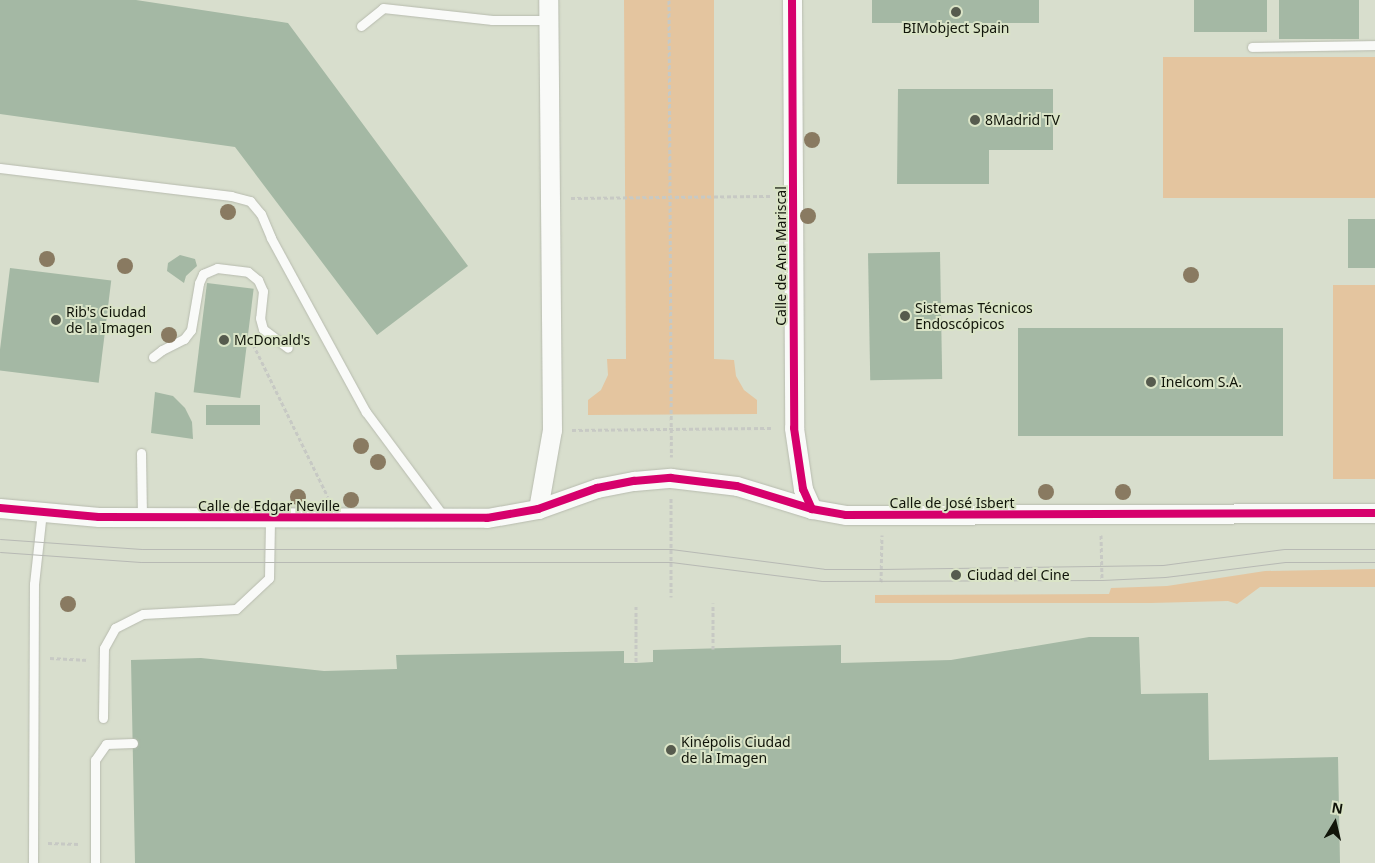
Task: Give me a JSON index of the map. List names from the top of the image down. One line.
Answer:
{"streets":{"street":["Calle de Ana Mariscal","Calle de José Isbert","Calle de Edgar Neville"]},"crossings":[["Calle de Ana Mariscal","Calle de José Isbert"],["Calle de José Isbert","Calle de Edgar Neville"]],"places":["BIMobject Spain","8Madrid TV","Sistemas Técnicos Endoscópicos","Rib's Ciudad de la Imagen","McDonald's","Inelcom S.A.","Ciudad del Cine","Kinépolis Ciudad de la Imagen"],"north":"top"}
